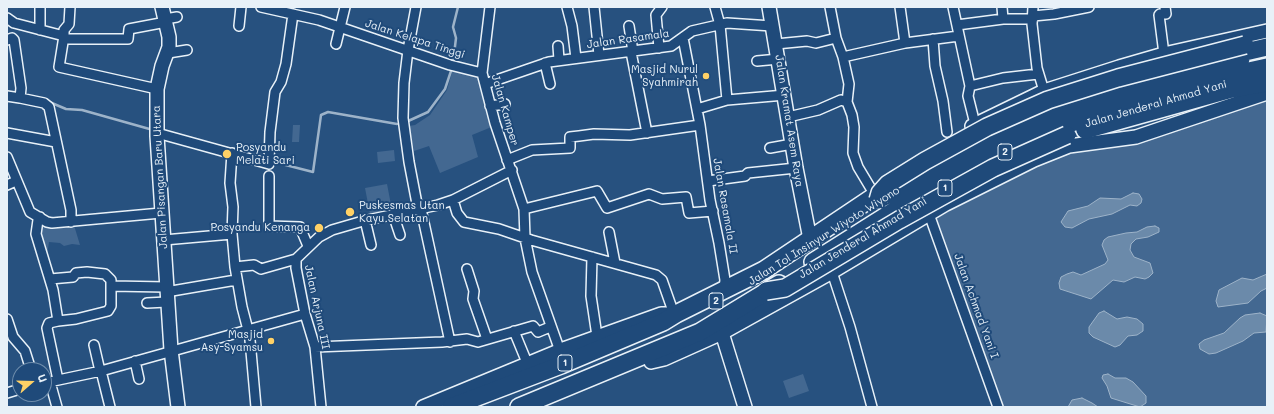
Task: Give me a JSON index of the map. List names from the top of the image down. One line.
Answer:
{"streets":{"highway":["Jalan Jenderal Ahmad Yani","2","1","Jalan Tol Insinyur Wiyoto Wiyono"],"main road":["Jalan Kramat Asem Raya","Jalan Pisangan Baru Utara"],"street":["Jalan Kelapa Tinggi","Jalan Rasamala","Jalan Kamper","Jalan Rasamala II","Jalan Achmad Yani I","Jalan Arjuna III"]},"crossings":[["Jalan Kelapa Tinggi","Jalan Kamper"],["Jalan Rasamala","Jalan Kamper"],["Jalan Rasamala","Jalan Kramat Asem Raya"],["Jalan Rasamala","Jalan Rasamala II"],["Jalan Jenderal Ahmad Yani","Jalan Achmad Yani I"],["Jalan Kamper","1"],["Jalan Kramat Asem Raya","1"],["1","Jalan Rasamala II"],["1","Jalan Tol Insinyur Wiyoto Wiyono"]],"places":["Masjid Nurul Syahmirah","Posyandu Melati Sari","Puskesmas Utan Kayu Selatan","Posyandu Kenanga","Masjid Asy-Syamsu"],"north":"right"}
